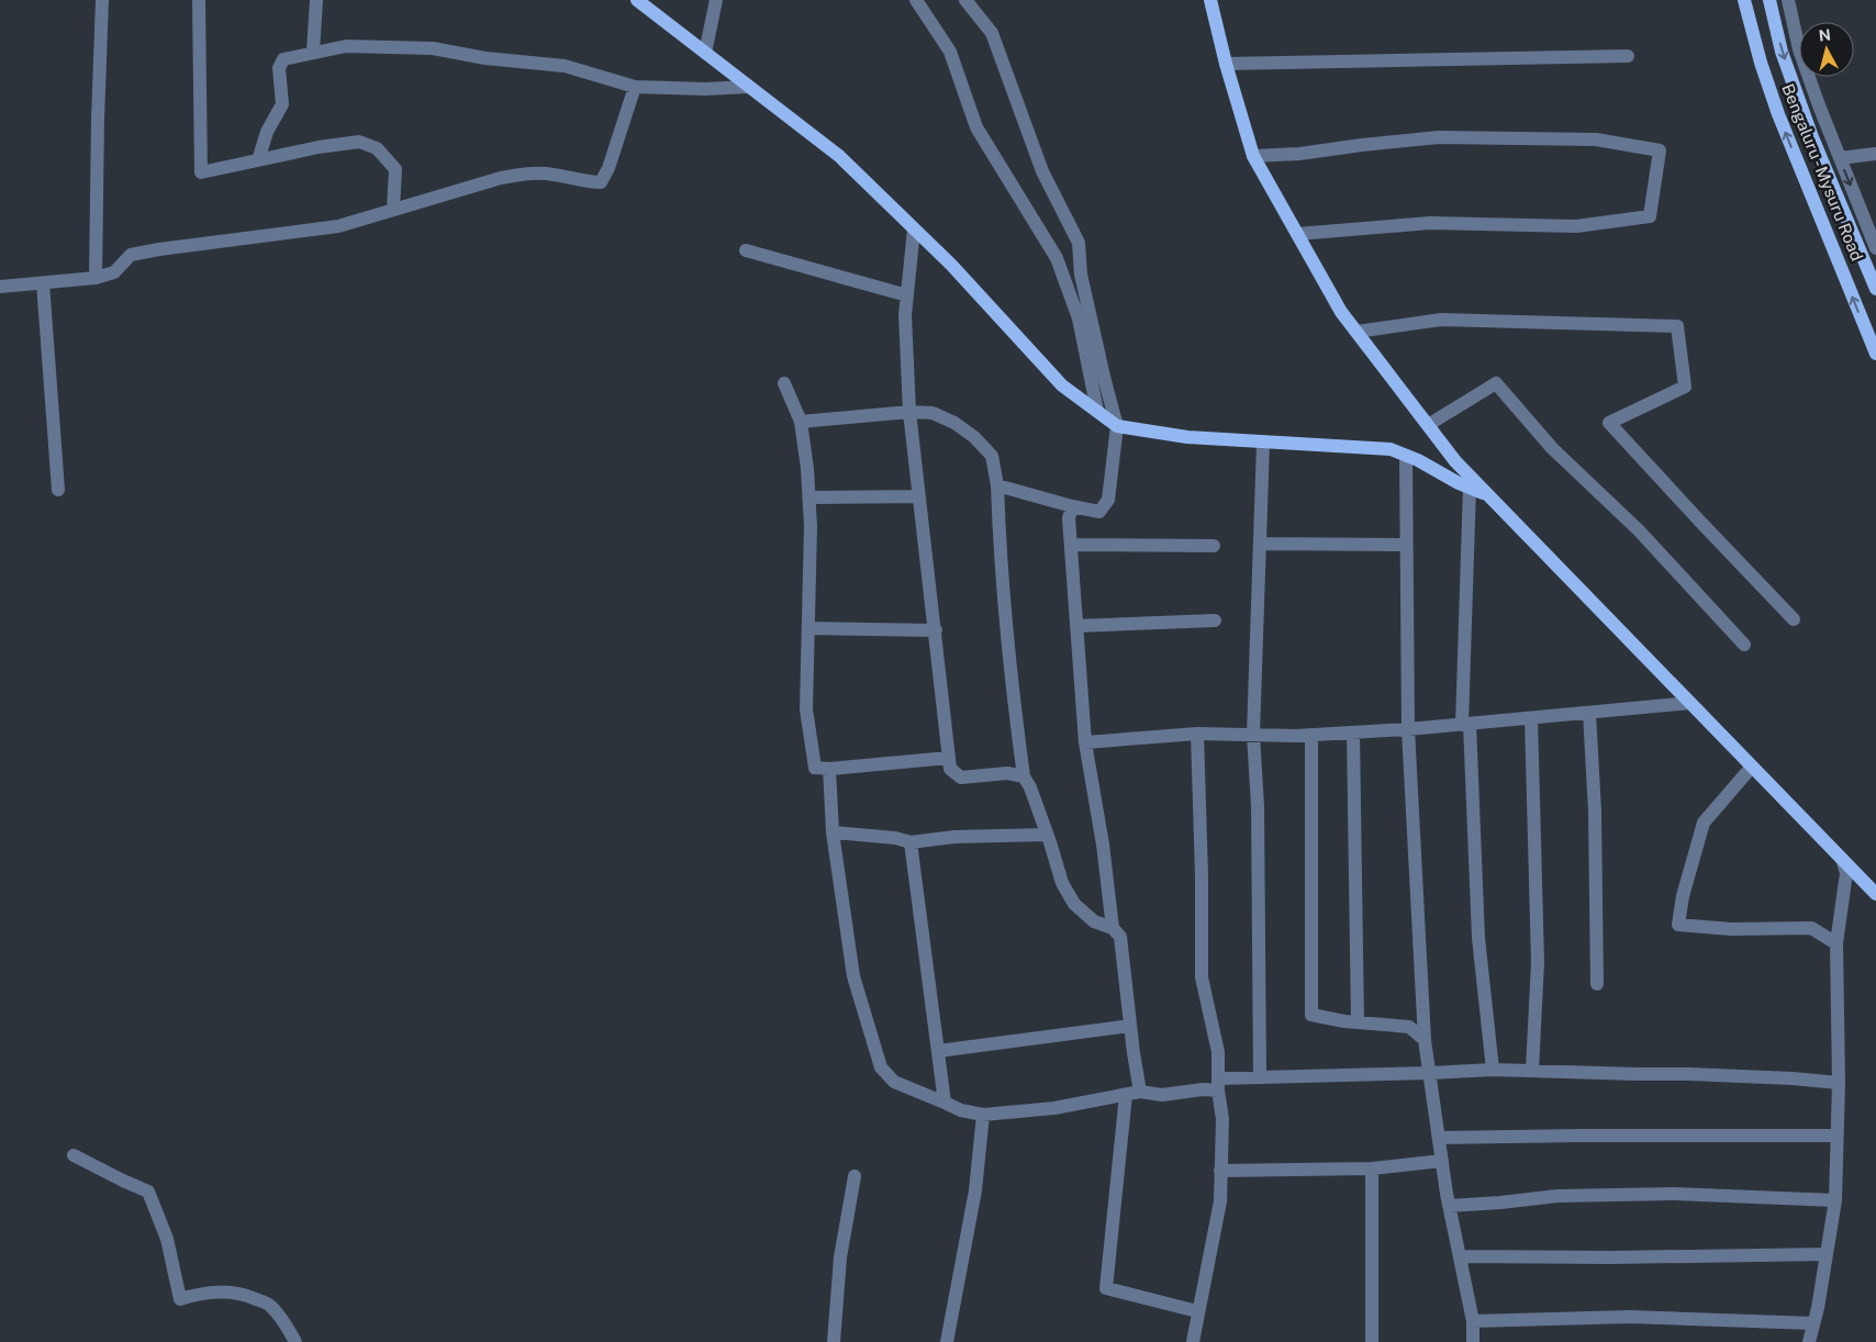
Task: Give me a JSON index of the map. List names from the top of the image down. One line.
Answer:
{"streets":{"main road":["Bengaluru - Mysuru Road"]},"north":"top"}
